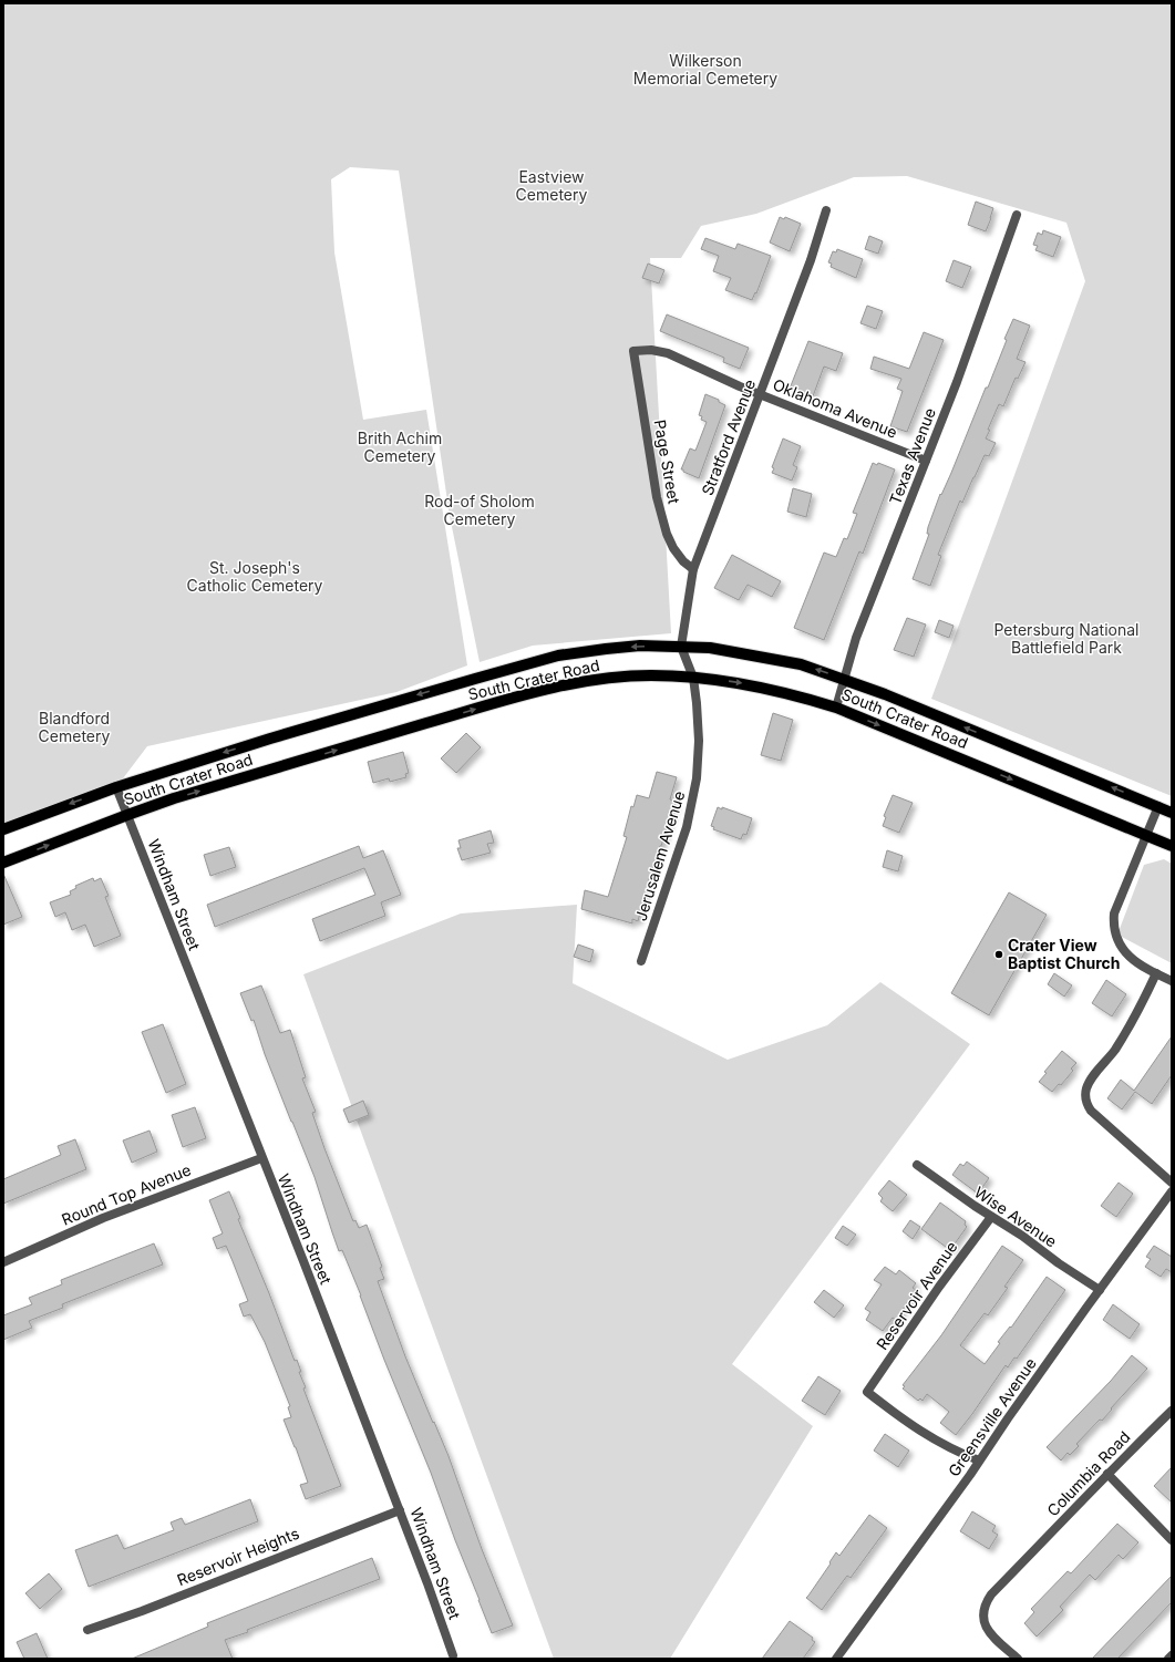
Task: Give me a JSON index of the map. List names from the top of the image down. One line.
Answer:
{"streets":{"main road":["South Crater Road"],"street":["Oklahoma Avenue","Stratford Avenue","Texas Avenue","Page Street","Jerusalem Avenue","Windham Street","Round Top Avenue","Wise Avenue","Reservoir Avenue","Greensville Avenue","Columbia Road","Reservoir Heights"]},"crossings":[["Oklahoma Avenue","Stratford Avenue"],["Oklahoma Avenue","Texas Avenue"],["Oklahoma Avenue","Page Street"],["Stratford Avenue","Page Street"],["Stratford Avenue","South Crater Road"],["Texas Avenue","South Crater Road"],["South Crater Road","Jerusalem Avenue"],["South Crater Road","Windham Street"],["Windham Street","Round Top Avenue"],["Windham Street","Reservoir Heights"],["Wise Avenue","Reservoir Avenue"],["Wise Avenue","Greensville Avenue"],["Reservoir Avenue","Greensville Avenue"]],"parks":["Wilkerson Memorial Cemetery","Eastview Cemetery","Brith Achim Cemetery","Rod-of Sholom Cemetery","St. Joseph's Catholic Cemetery","Petersburg National Battlefield Park","Blandford Cemetery"],"places":["Crater View Baptist Church"]}
